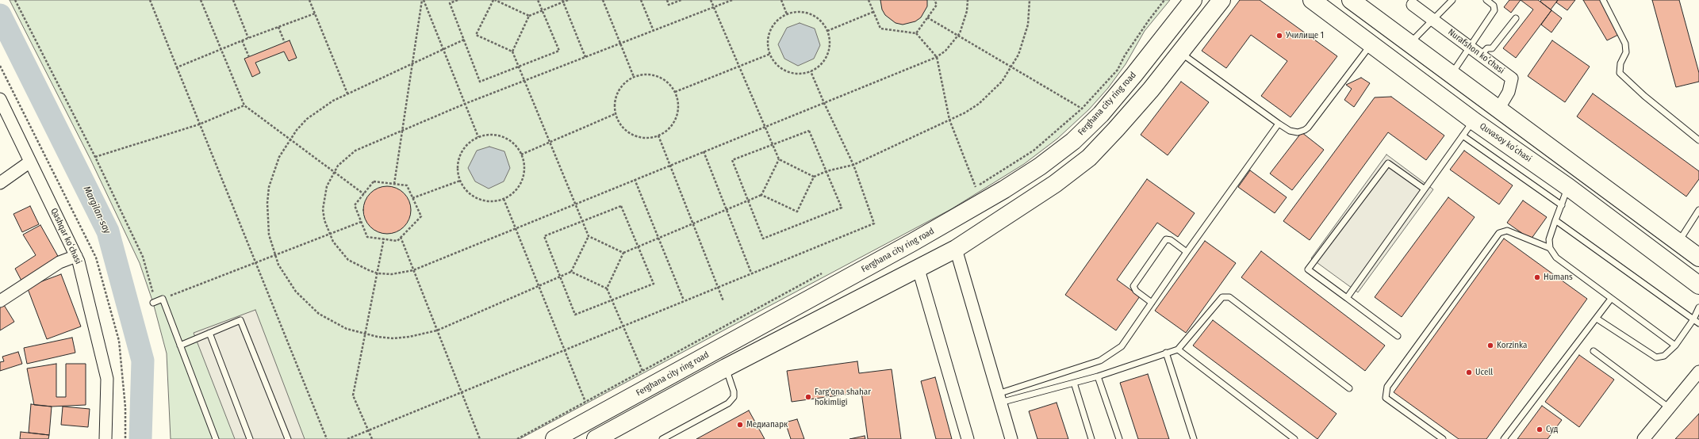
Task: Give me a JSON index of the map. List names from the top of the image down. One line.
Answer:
{"streets":{"main road":["Ferghana city ring road","Quvasoy koʻchasi"],"street":["Nurafshon koʻchasi","Qashqar koʻchasi"]},"water":["Margilan-say"],"places":["Училище 1","Humans","Korzinka","Ucell","Farg'ona shahar hokimligi","Медиапарк","Суд"]}
